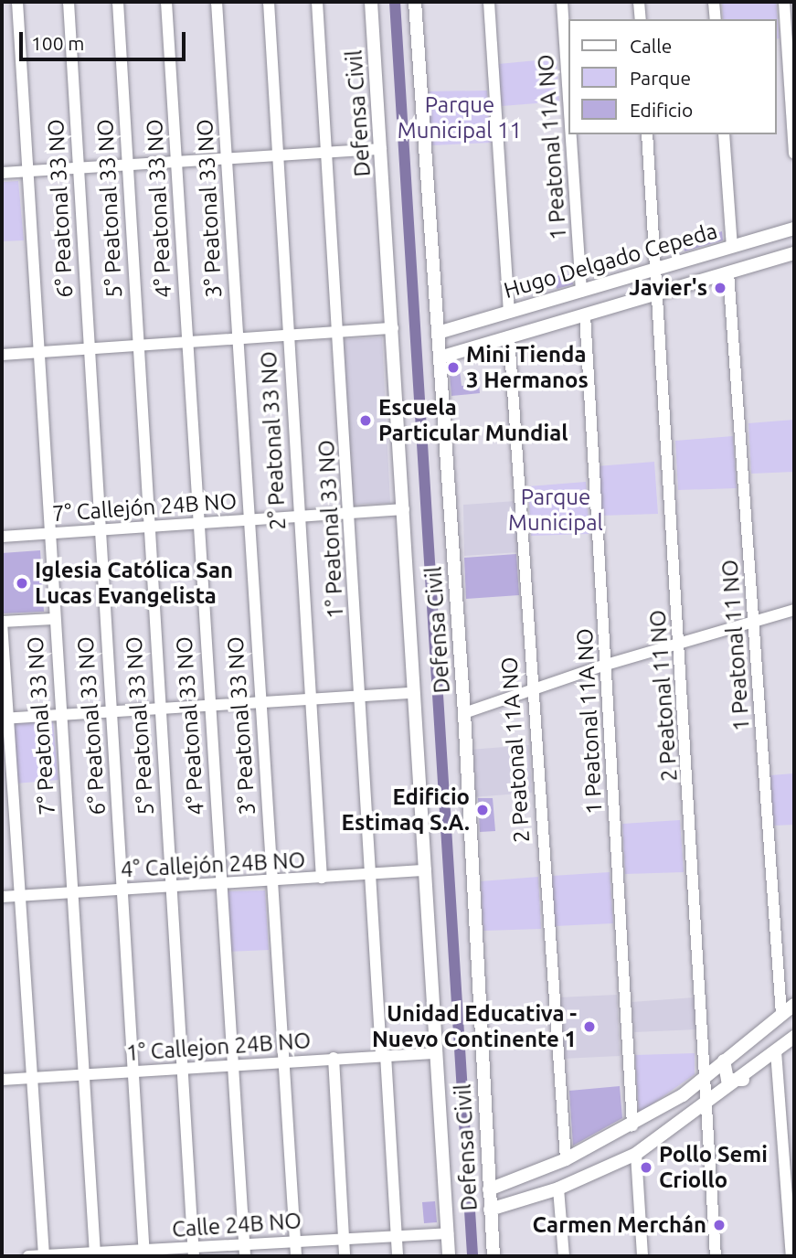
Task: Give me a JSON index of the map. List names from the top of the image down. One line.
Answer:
{"streets":{"street":["Defensa Civil","1 Peatonal 11A NO","6° Peatonal 33 NO","5° Peatonal 33 NO","4° Peatonal 33 NO","3° Peatonal 33 NO","Hugo Delgado Cepeda","2° Peatonal 33 NO","7° Callejón 24B NO","1° Peatonal 33 NO","1 Peatonal 11 NO","2 Peatonal 11 NO","7° Peatonal 33 NO","2 Peatonal 11A NO","4° Callejón 24B NO","1° Callejon 24B NO","Calle 24B NO"]},"crossings":[["Defensa Civil","Hugo Delgado Cepeda"],["Defensa Civil","7° Callejón 24B NO"],["Defensa Civil","4° Callejón 24B NO"],["Defensa Civil","1° Callejon 24B NO"],["Defensa Civil","Calle 24B NO"],["1 Peatonal 11A NO","Hugo Delgado Cepeda"],["6° Peatonal 33 NO","7° Callejón 24B NO"],["6° Peatonal 33 NO","4° Callejón 24B NO"],["6° Peatonal 33 NO","1° Callejon 24B NO"],["6° Peatonal 33 NO","Calle 24B NO"],["5° Peatonal 33 NO","7° Callejón 24B NO"],["5° Peatonal 33 NO","4° Callejón 24B NO"],["5° Peatonal 33 NO","1° Callejon 24B NO"],["5° Peatonal 33 NO","Calle 24B NO"],["4° Peatonal 33 NO","7° Callejón 24B NO"],["4° Peatonal 33 NO","4° Callejón 24B NO"],["4° Peatonal 33 NO","1° Callejon 24B NO"],["4° Peatonal 33 NO","Calle 24B NO"],["3° Peatonal 33 NO","7° Callejón 24B NO"],["3° Peatonal 33 NO","4° Callejón 24B NO"],["3° Peatonal 33 NO","1° Callejon 24B NO"],["3° Peatonal 33 NO","Calle 24B NO"],["Hugo Delgado Cepeda","1 Peatonal 11 NO"],["Hugo Delgado Cepeda","2 Peatonal 11 NO"],["Hugo Delgado Cepeda","2 Peatonal 11A NO"],["2° Peatonal 33 NO","7° Callejón 24B NO"],["2° Peatonal 33 NO","4° Callejón 24B NO"],["7° Callejón 24B NO","1° Peatonal 33 NO"],["7° Callejón 24B NO","7° Peatonal 33 NO"],["1° Peatonal 33 NO","4° Callejón 24B NO"],["1° Peatonal 33 NO","1° Callejon 24B NO"],["1° Peatonal 33 NO","Calle 24B NO"],["7° Peatonal 33 NO","4° Callejón 24B NO"],["7° Peatonal 33 NO","1° Callejon 24B NO"],["7° Peatonal 33 NO","Calle 24B NO"]],"parks":["Parque Municipal 11","Parque Municipal"],"places":["Javier's","Mini Tienda 3 Hermanos","Escuela Particular Mundial","Iglesia Católica San Lucas Evangelista","Edificio Estimaq S.A.","Unidad Educativa - Nuevo Continente 1","Pollo Semi Criollo","Carmen Merchán"],"legend":["Calle","Parque","Edificio"],"scale_bar":"100 m"}
